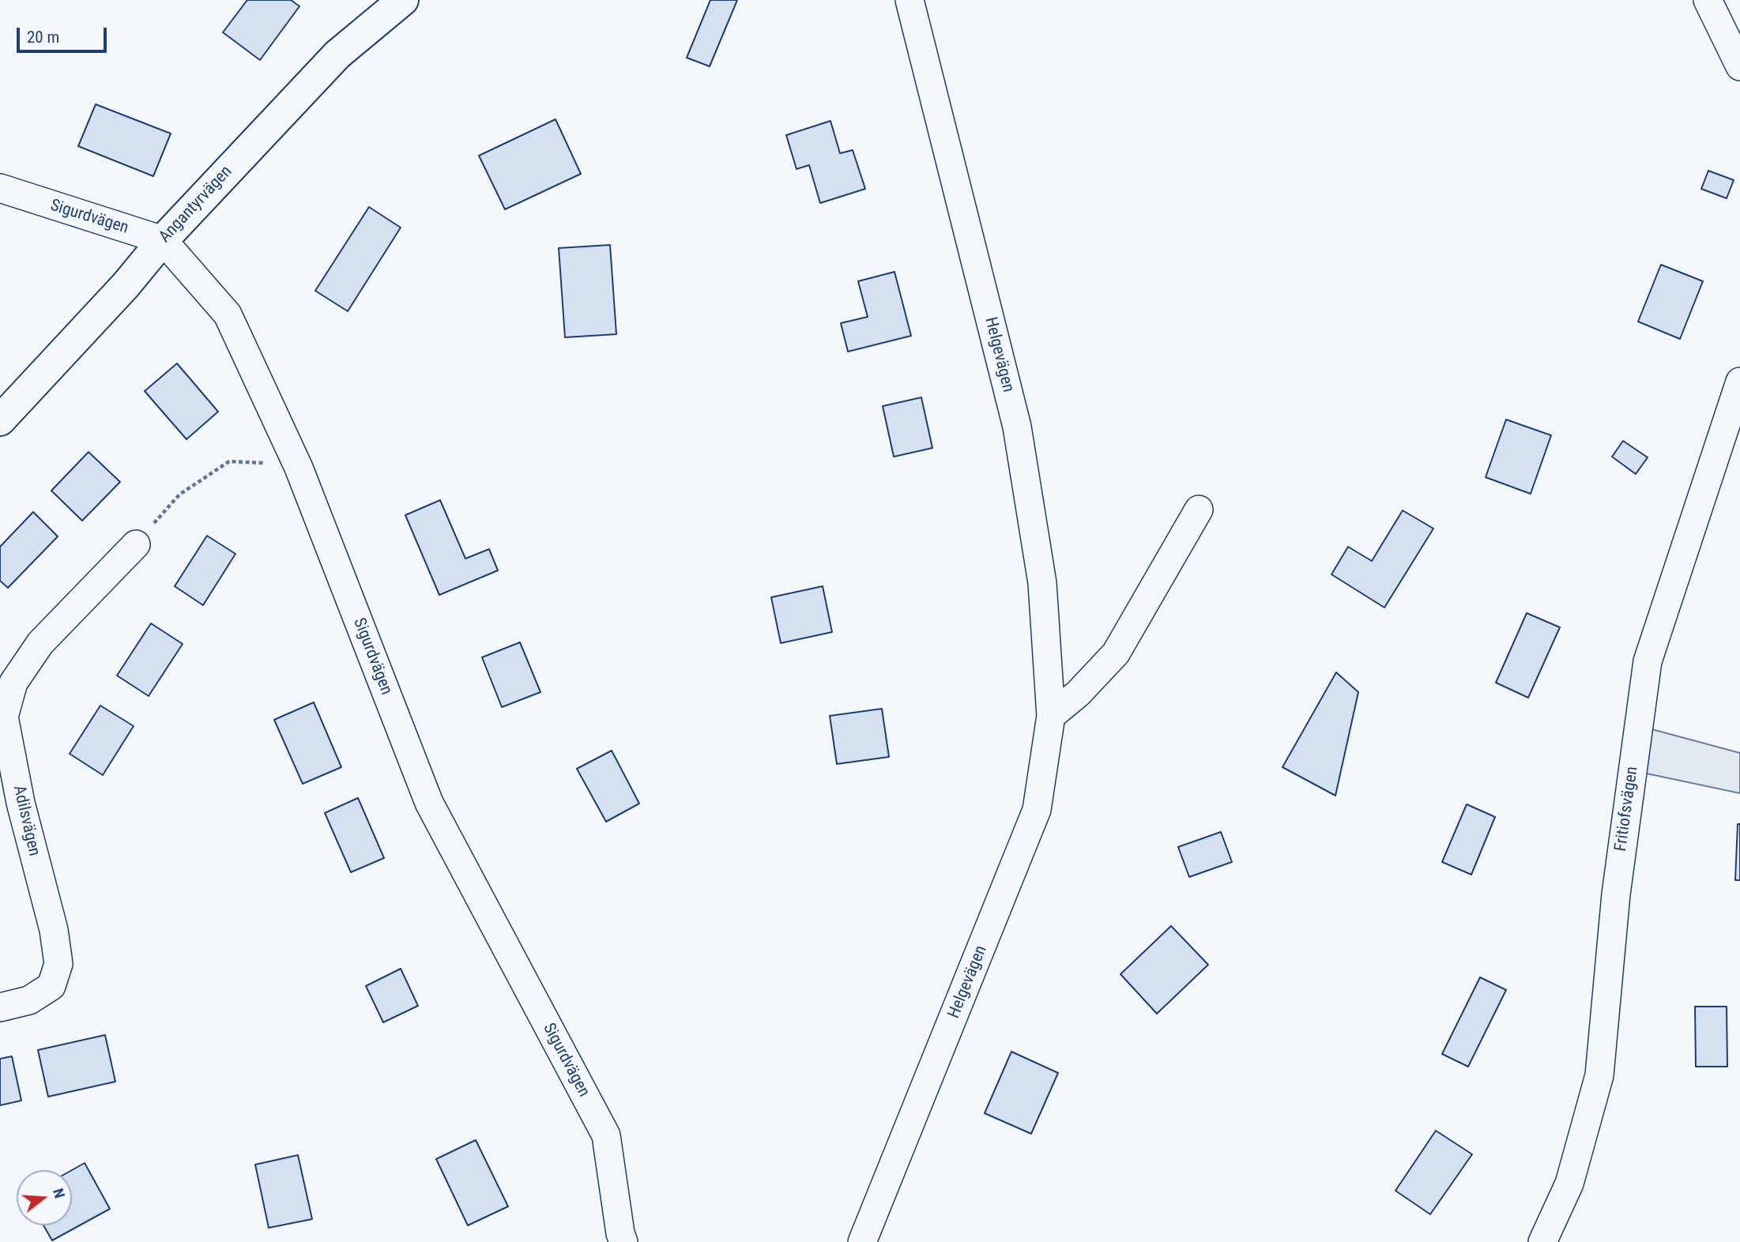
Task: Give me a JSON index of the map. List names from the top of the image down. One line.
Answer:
{"streets":{"street":["Angantyrvägen","Sigurdvägen","Helgevägen","Fritiofsvägen","Adilsvägen"]},"crossings":[["Angantyrvägen","Sigurdvägen"]],"scale_bar":"20 m","north":"right"}
